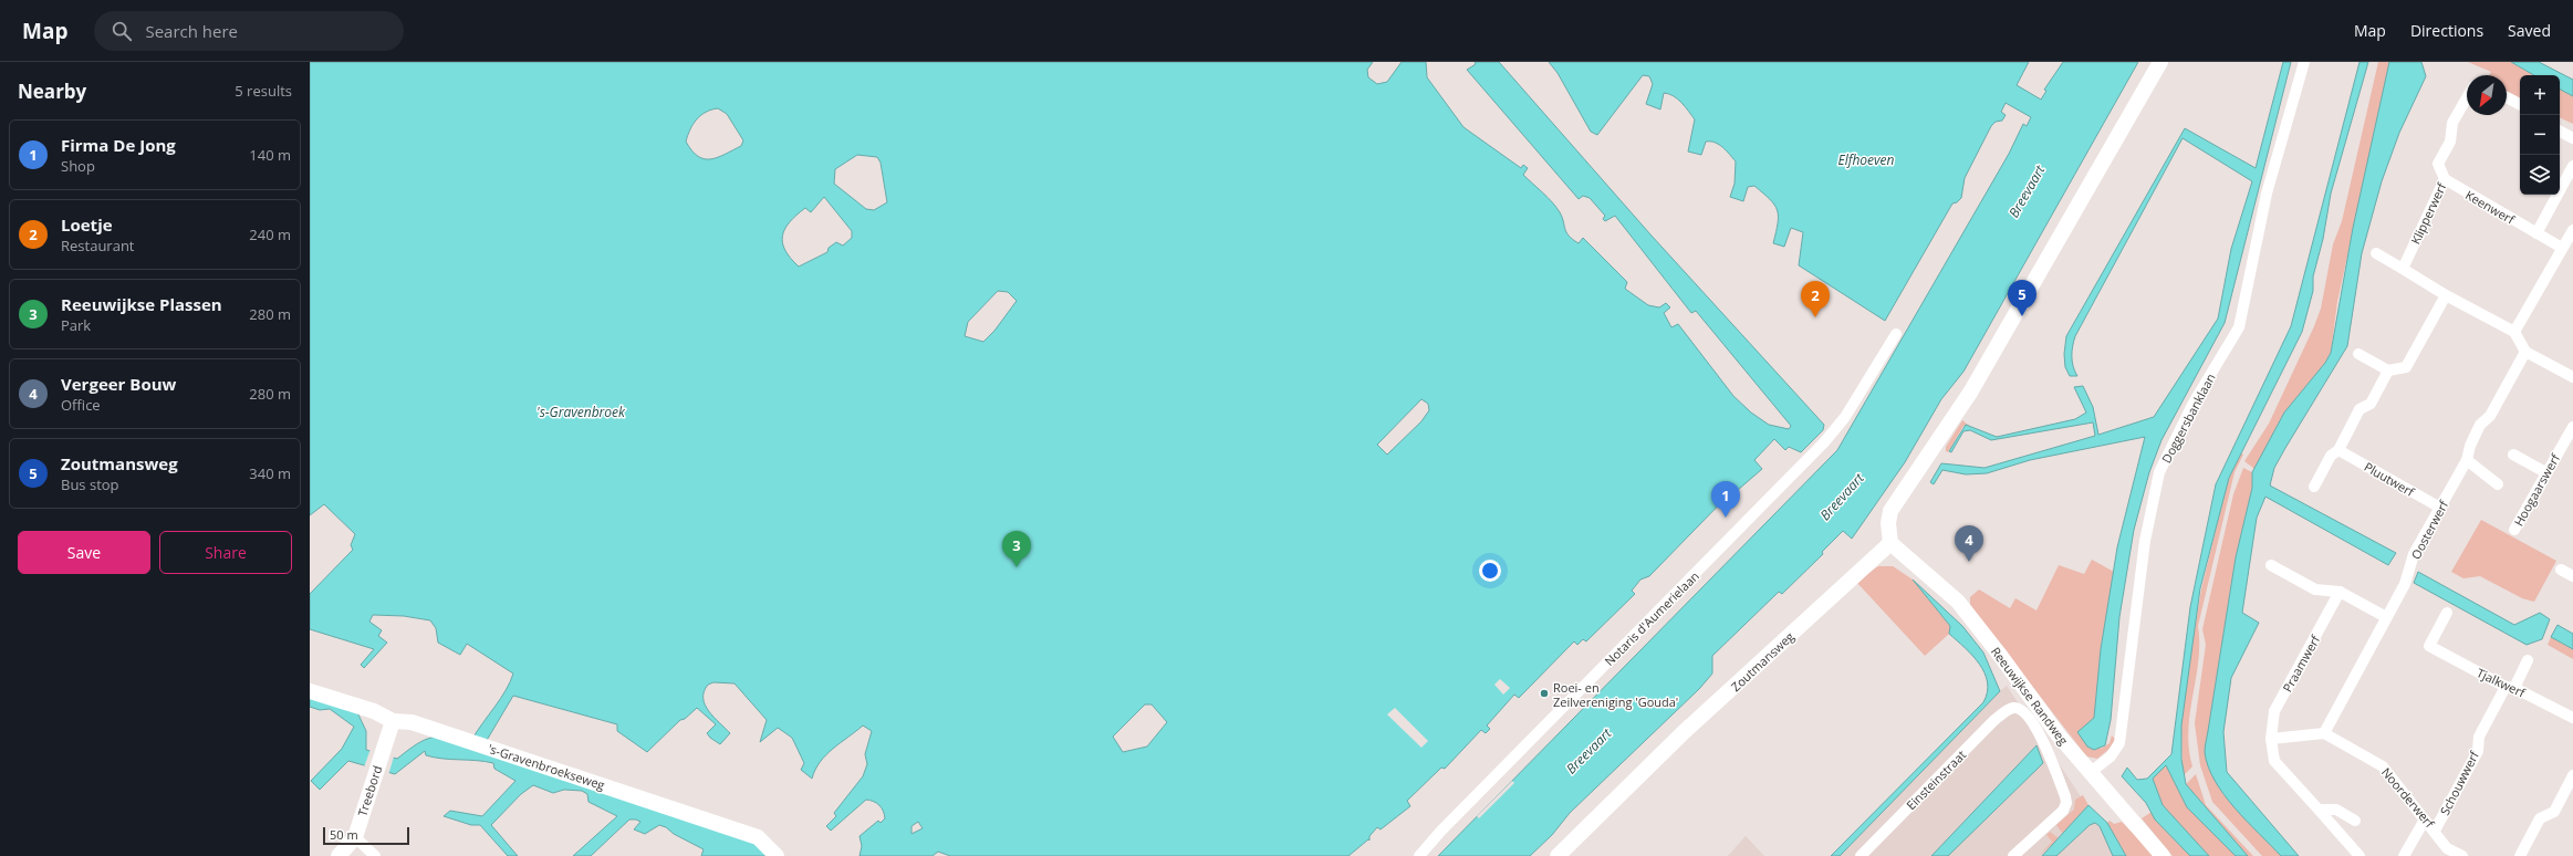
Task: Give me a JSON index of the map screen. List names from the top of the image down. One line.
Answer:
{"streets":{"street":["Keenwerf","Klipperwerf","Doggersbanklaan","Pluutwerf","Hoogaarswerf","Oosterwerf","Notaris d'Aumerielaan","Zoutmansweg","Praamwerf","Tjalkwerf","Reeuwijkse Randweg","'s-Gravenbroekseweg","Einsteinstraat","Schouwwerf","Treebord","Noorderwerf"]},"crossings":[["Keenwerf","Klipperwerf"],["Doggersbanklaan","Reeuwijkse Randweg"],["Pluutwerf","Oosterwerf"],["Oosterwerf","Noorderwerf"],["Zoutmansweg","Reeuwijkse Randweg"],["Tjalkwerf","Schouwwerf"],["'s-Gravenbroekseweg","Treebord"],["Schouwwerf","Noorderwerf"]],"water":["Elfhoeven","Breevaart","'s-Gravenbroek"],"places":["Roei- en Zeilvereniging 'Gouda'"],"scale_bar":"50 m","north":"bottom left","page":{"header":"Map","search":"Search here","nav":["Map","Directions","Saved"],"heading":["Nearby","5 results"],"map_buttons":["+","−"],"list":[{"mark":"1","name":"Firma De Jong","note":"Shop","value":"140 m"},{"mark":"2","name":"Loetje","note":"Restaurant","value":"240 m"},{"mark":"3","name":"Reeuwijkse Plassen","note":"Park","value":"280 m"},{"mark":"4","name":"Vergeer Bouw","note":"Office","value":"280 m"},{"mark":"5","name":"Zoutmansweg","note":"Bus stop","value":"340 m"}],"pins":["5","2","1","4","3"],"buttons":["Save","Share"],"scale":"50 m"}}
